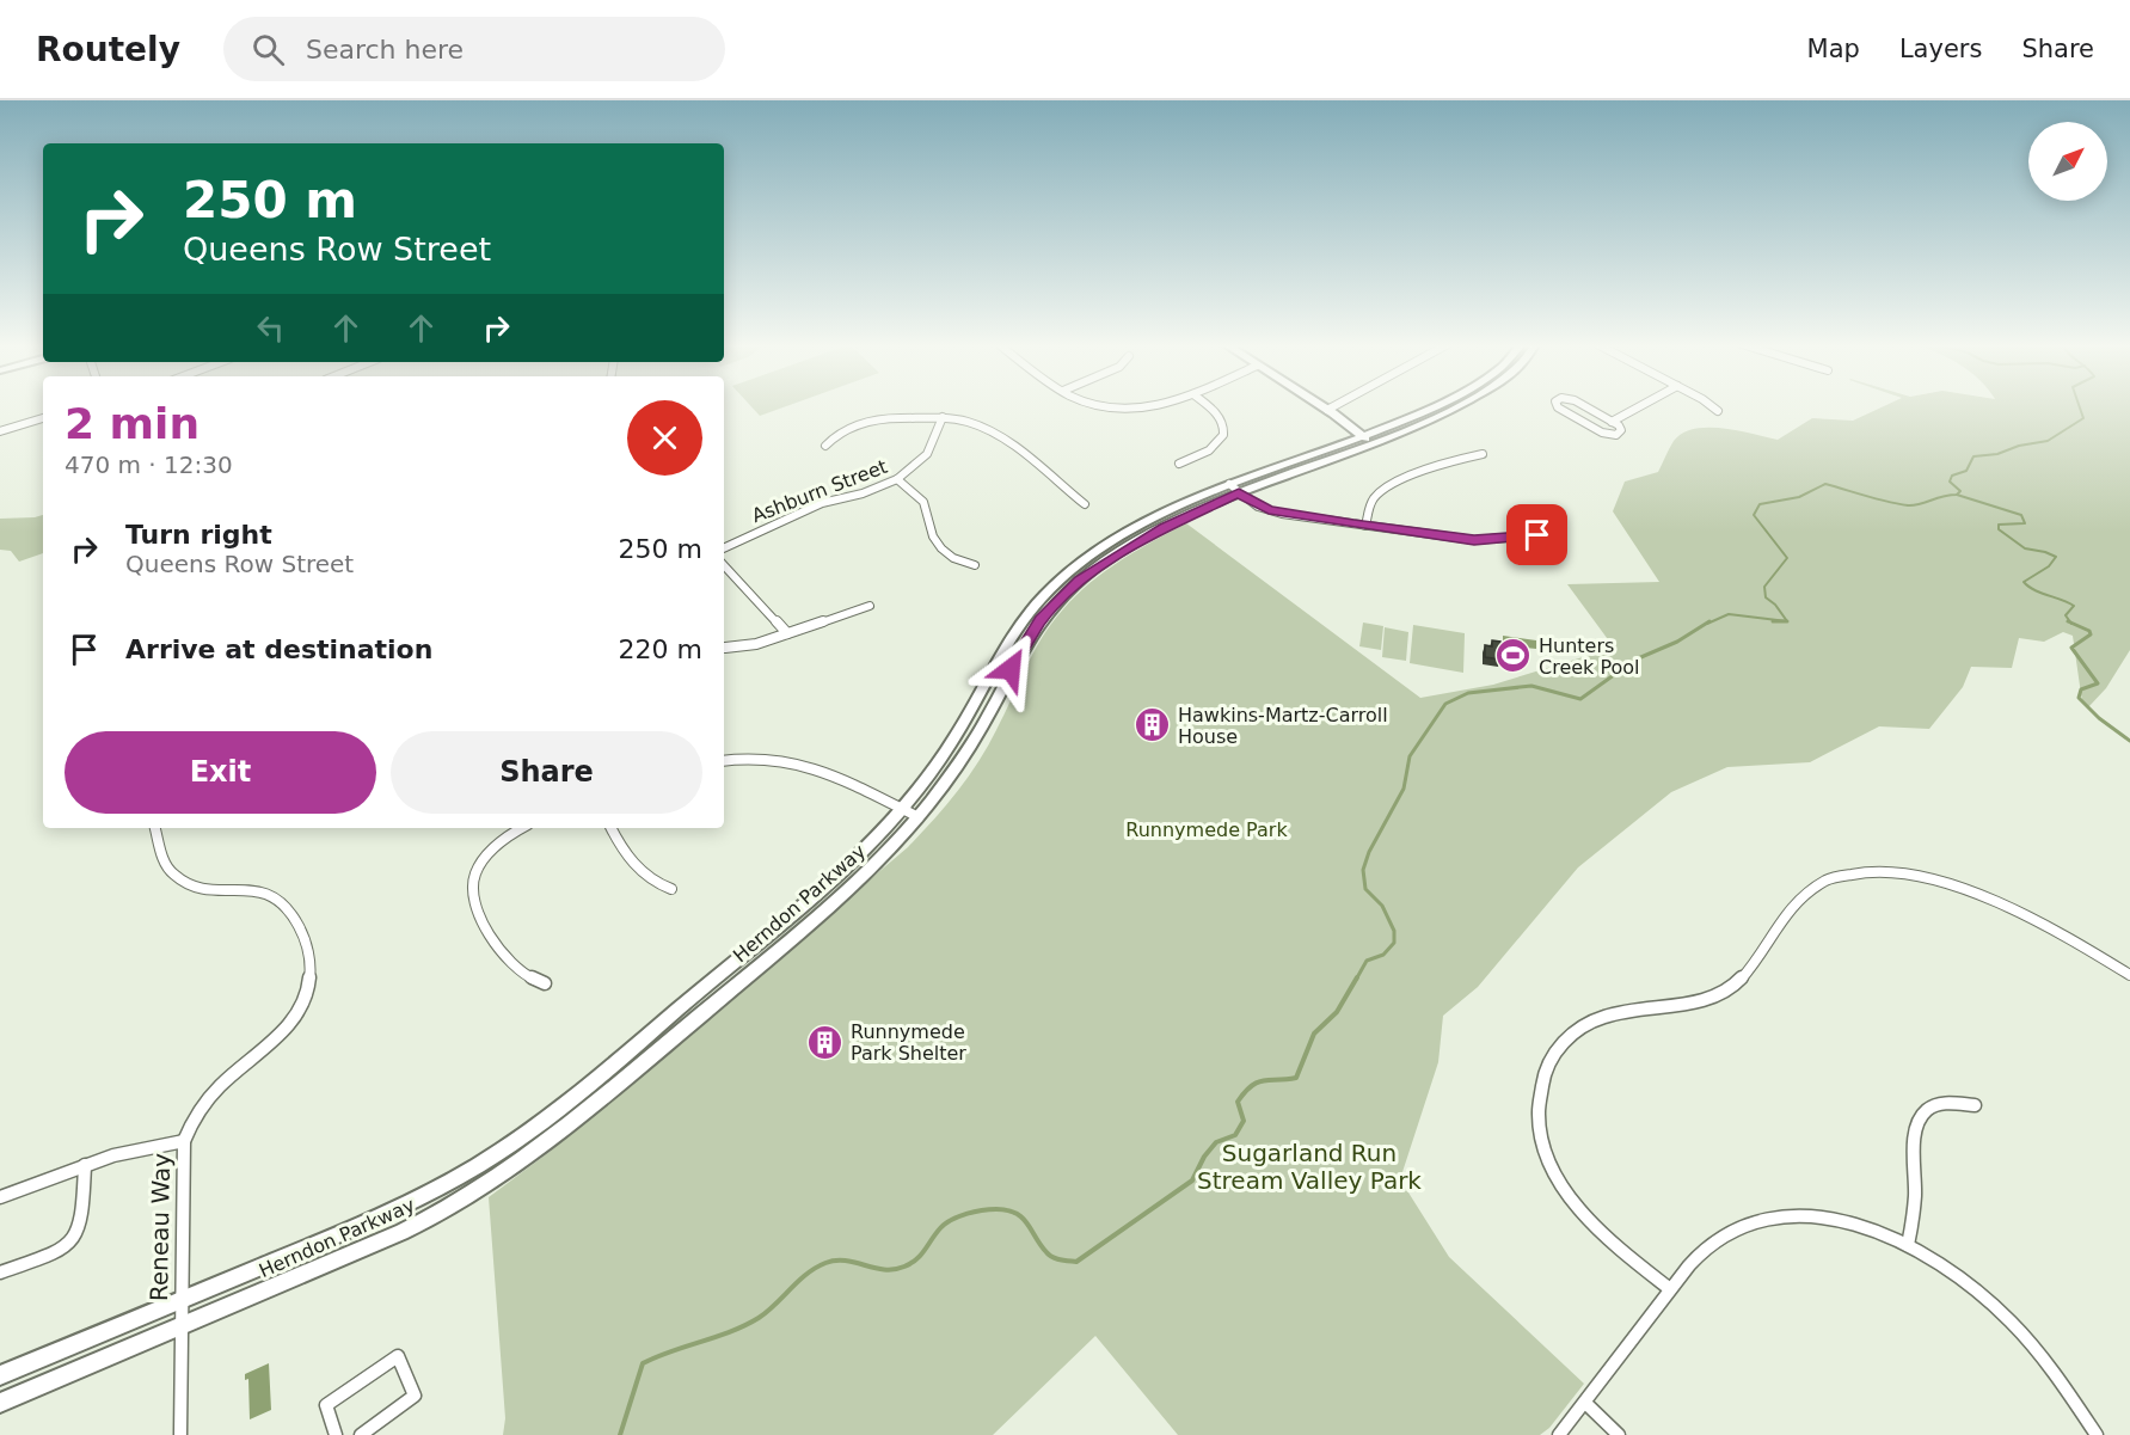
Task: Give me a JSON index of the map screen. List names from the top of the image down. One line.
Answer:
{"streets":{"main road":["Herndon Parkway"],"street":["Ashburn Street","Reneau Way"]},"crossings":[["Herndon Parkway","Reneau Way"]],"parks":["Runnymede Park","Sugarland Run Stream Valley Park"],"places":{"sports":["Hunters Creek Pool"],"building":["Hawkins-Martz-Carroll House","Runnymede Park Shelter"]},"north":"top right","page":{"header":"Routely","search":"Search here","nav":["Map","Layers","Share"],"turn":["250 m","Queens Row Street"],"heading":["2 min","470 m · 12:30"],"list":[{"name":"Turn right","note":"Queens Row Street","value":"250 m"},{"name":"Arrive at destination","value":"220 m"}],"buttons":["Exit","Share"]}}
